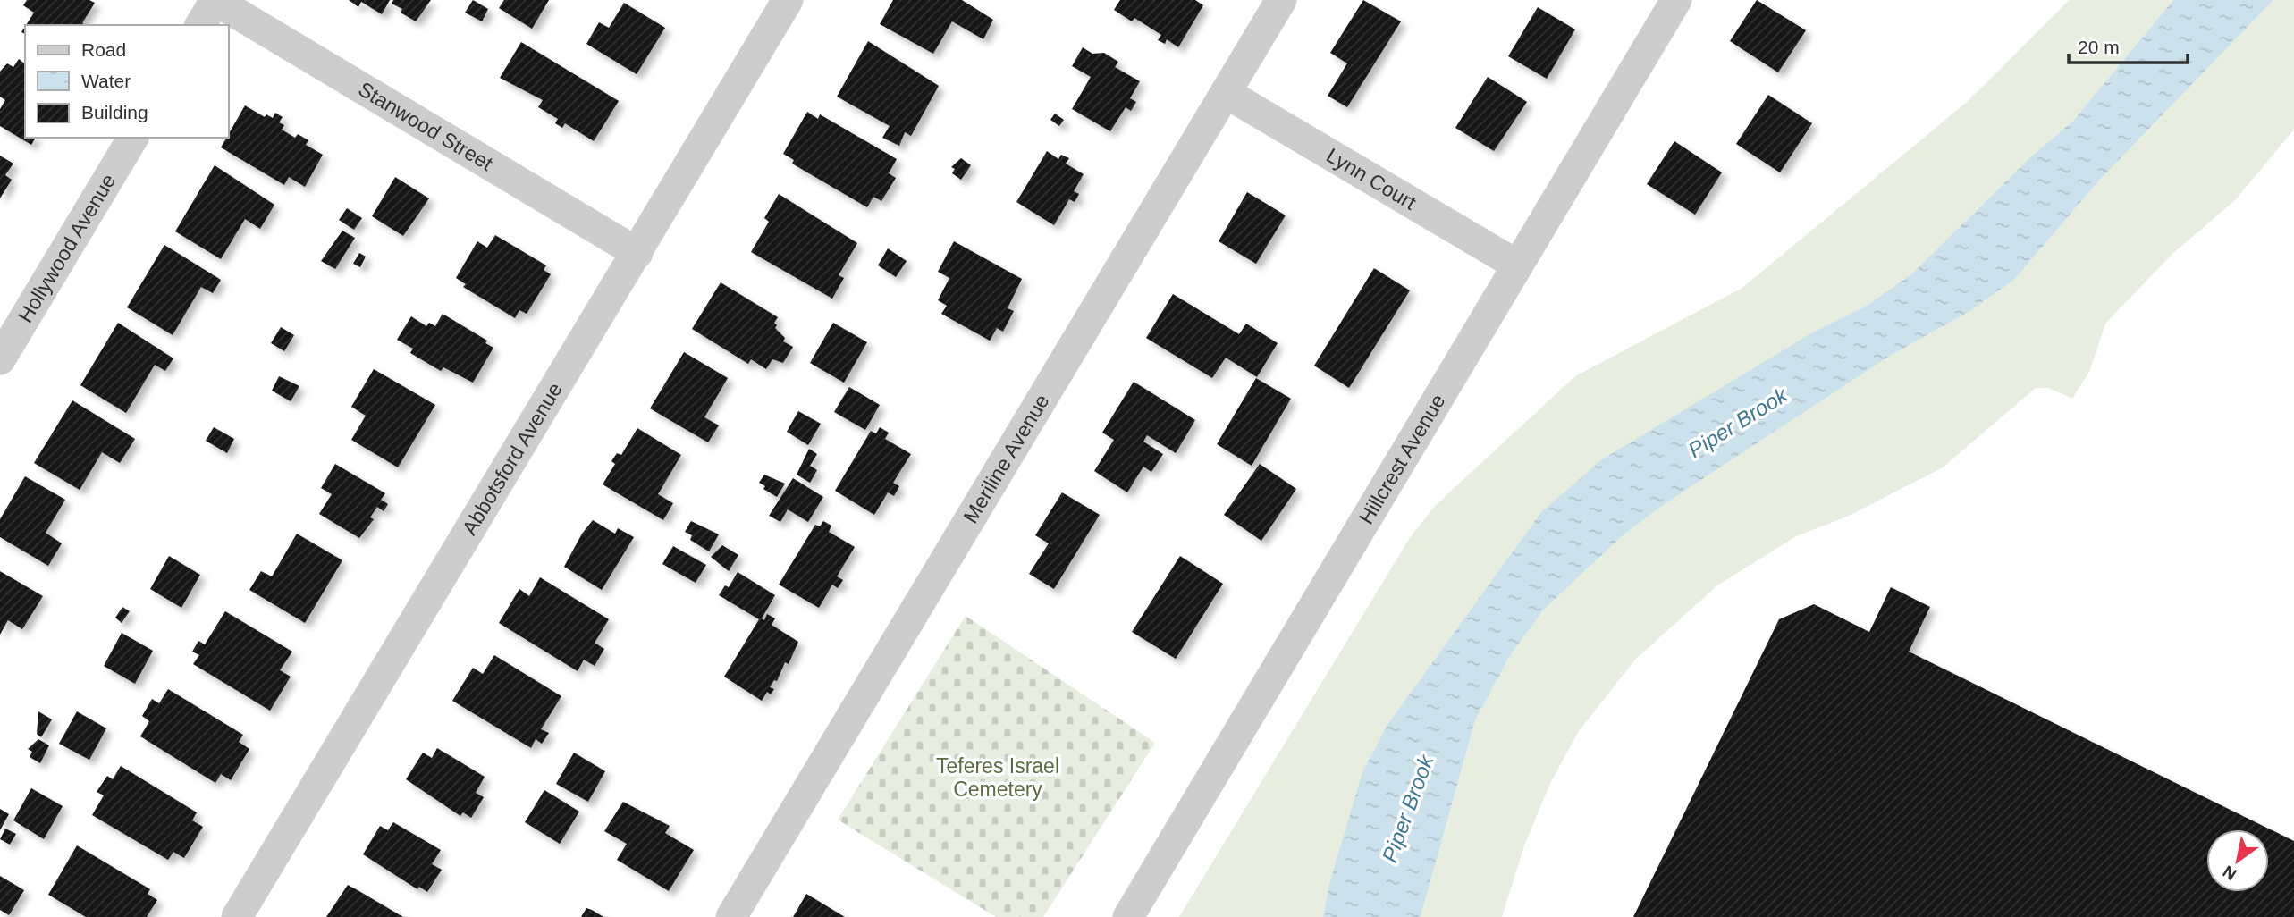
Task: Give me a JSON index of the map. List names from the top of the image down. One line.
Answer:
{"streets":{"street":["Stanwood Street","Lynn Court","Hollywood Avenue","Hillcrest Avenue","Abbotsford Avenue","Meriline Avenue"]},"crossings":[["Stanwood Street","Abbotsford Avenue"],["Lynn Court","Hillcrest Avenue"],["Lynn Court","Meriline Avenue"]],"water":["Piper Brook"],"parks":["Teferes Israel Cemetery"],"legend":["Road","Water","Building"],"scale_bar":"20 m","north":"bottom left"}
